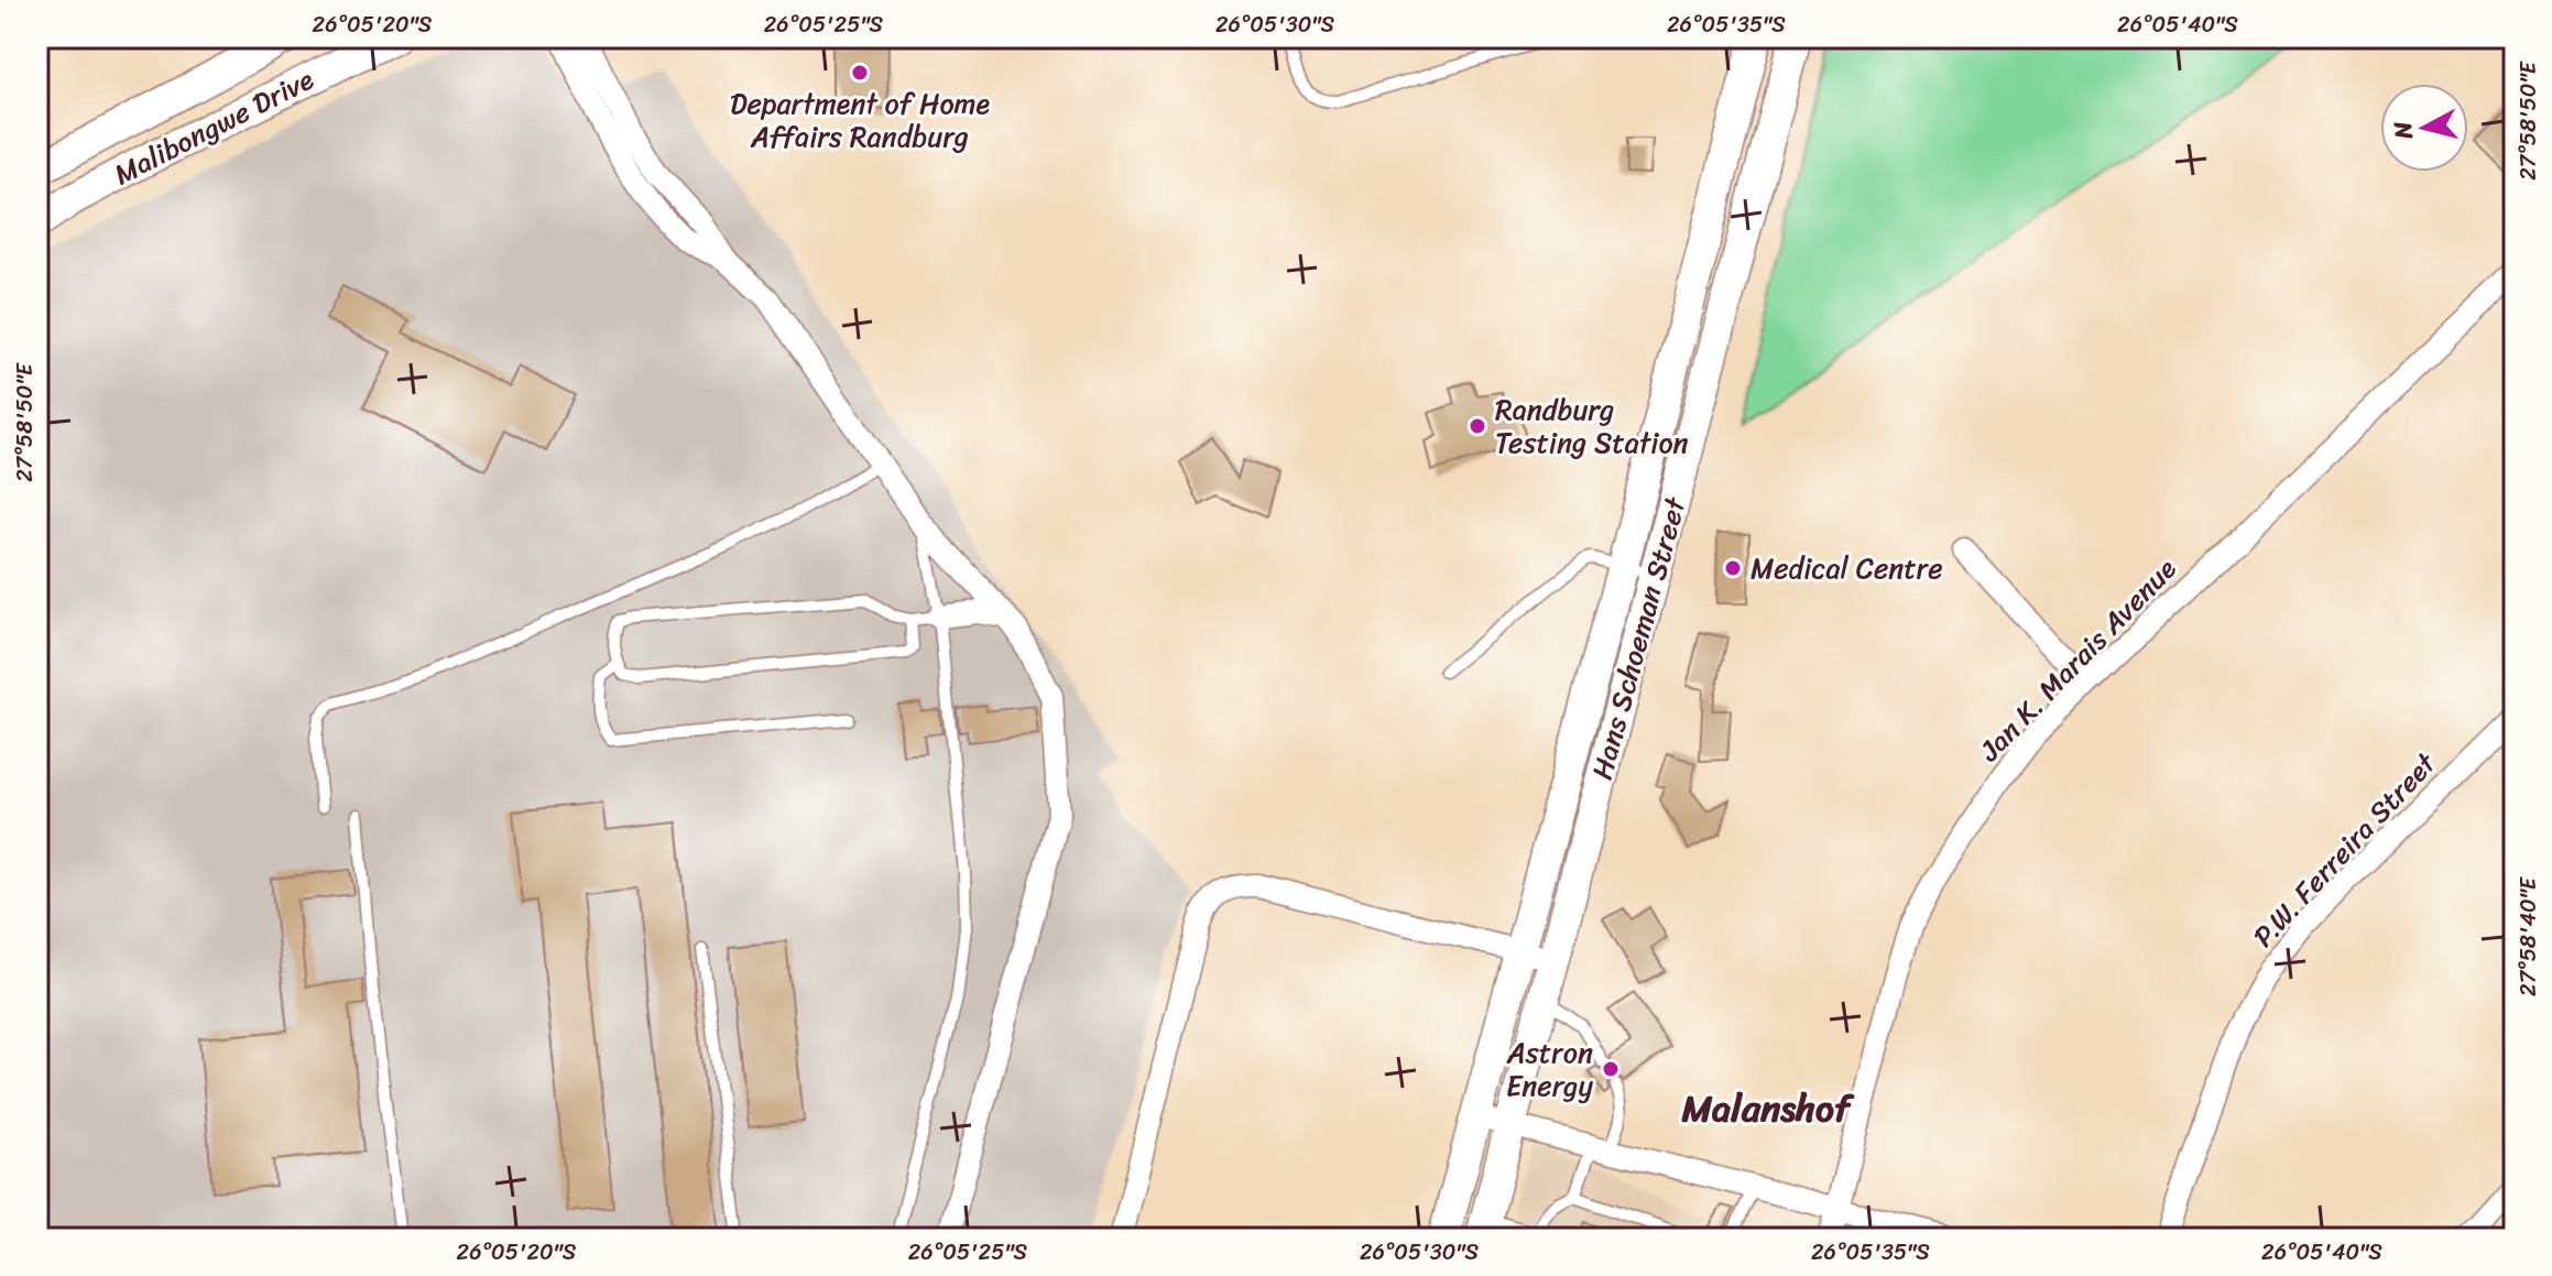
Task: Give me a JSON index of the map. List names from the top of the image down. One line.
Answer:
{"streets":{"main road":["Malibongwe Drive","Hans Schoeman Street"],"street":["Jan K. Marais Avenue","P.W. Ferreira Street"]},"districts":["Malanshof"],"places":["Department of Home Affairs Randburg","Randburg Testing Station","Medical Centre","Astron Energy"],"north":"left","coordinates":["26°05'20\"S","26°05'25\"S","26°05'30\"S","26°05'35\"S","26°05'40\"S","27°58'50\"E","27°58'40\"E"]}
